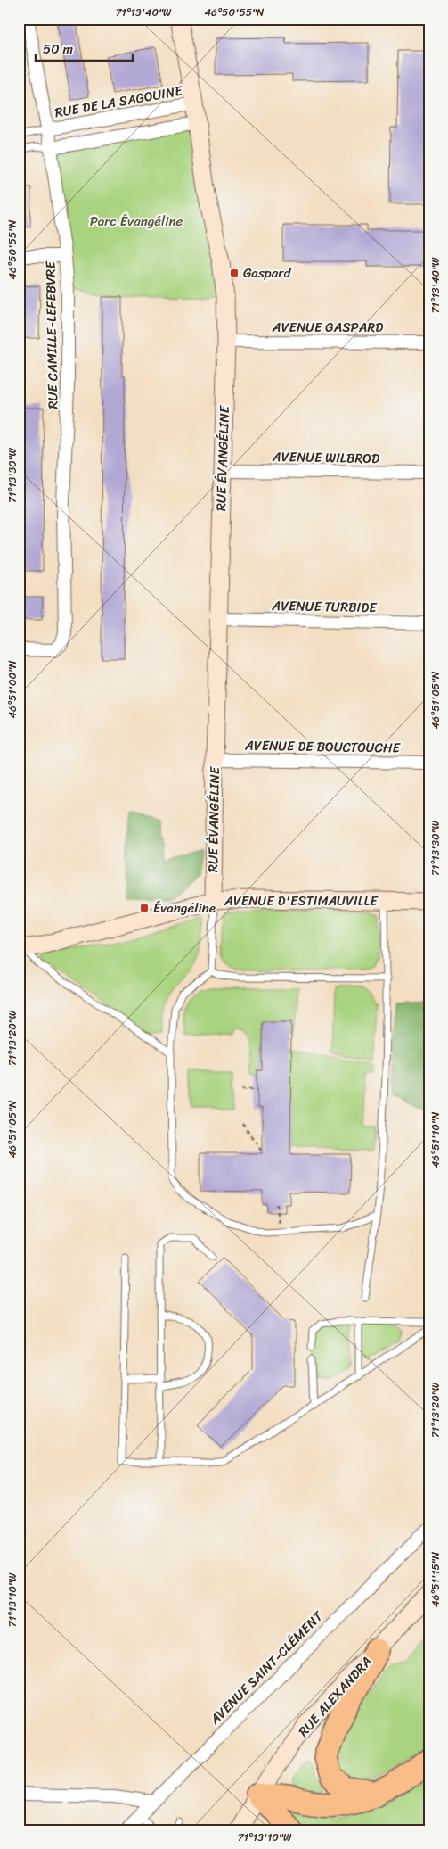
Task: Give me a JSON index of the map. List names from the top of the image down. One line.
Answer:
{"streets":{"street":["RUE DE LA SAGOUINE","AVENUE GASPARD","RUE CAMILLE-LEFEBVRE","AVENUE WILBROD","RUE ÉVANGÉLINE","AVENUE TURBIDE","AVENUE DE BOUCTOUCHE","AVENUE D'ESTIMAUVILLE","AVENUE SAINT-CLÉMENT","RUE ALEXANDRA"]},"crossings":[["RUE DE LA SAGOUINE","RUE CAMILLE-LEFEBVRE"],["RUE DE LA SAGOUINE","RUE ÉVANGÉLINE"],["AVENUE GASPARD","RUE ÉVANGÉLINE"],["AVENUE WILBROD","RUE ÉVANGÉLINE"],["RUE ÉVANGÉLINE","AVENUE TURBIDE"],["RUE ÉVANGÉLINE","AVENUE DE BOUCTOUCHE"],["RUE ÉVANGÉLINE","AVENUE D'ESTIMAUVILLE"]],"parks":["Parc Évangéline"],"places":{"transit":["Gaspard","Évangéline"]},"scale_bar":"50 m","coordinates":["71°13'40\"W","46°50'55\"N","71°13'30\"W","46°51'00\"N","46°51'05\"N","71°13'20\"W","46°51'10\"N","46°51'15\"N","71°13'10\"W"]}
